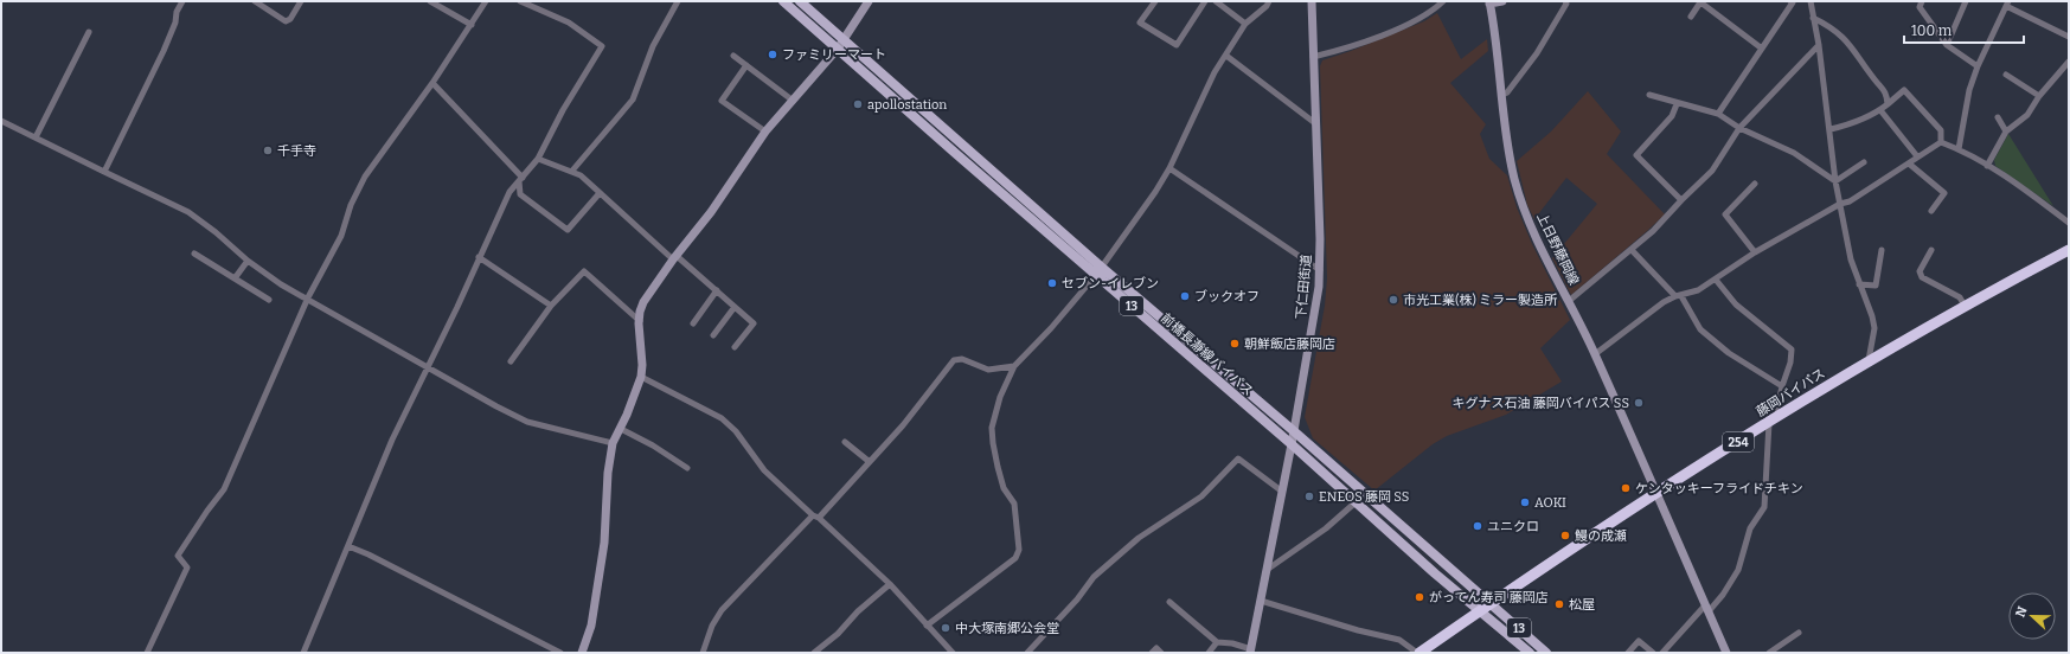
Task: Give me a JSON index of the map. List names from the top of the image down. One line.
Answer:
{"streets":{"highway":["藤岡バイパス","254"],"main road":["13","前橋長瀞線バイパス"],"street":["上日野藤岡線","下仁田街道"]},"crossings":[["上日野藤岡線","藤岡バイパス"],["下仁田街道","前橋長瀞線バイパス"],["前橋長瀞線バイパス","藤岡バイパス"]],"places":["ファミリーマート","apollostation","千手寺","セブン-イレブン","ブックオフ","市光工業(株) ミラー製造所","朝鮮飯店藤岡店","キグナス石油 藤岡バイパス SS","ケンタッキーフライドチキン","ENEOS 藤岡 SS","AOKI","ユニクロ","鰻の成瀬","がってん寿司 藤岡店","松屋","中大塚南郷公会堂"],"scale_bar":"100 m","north":"left"}
